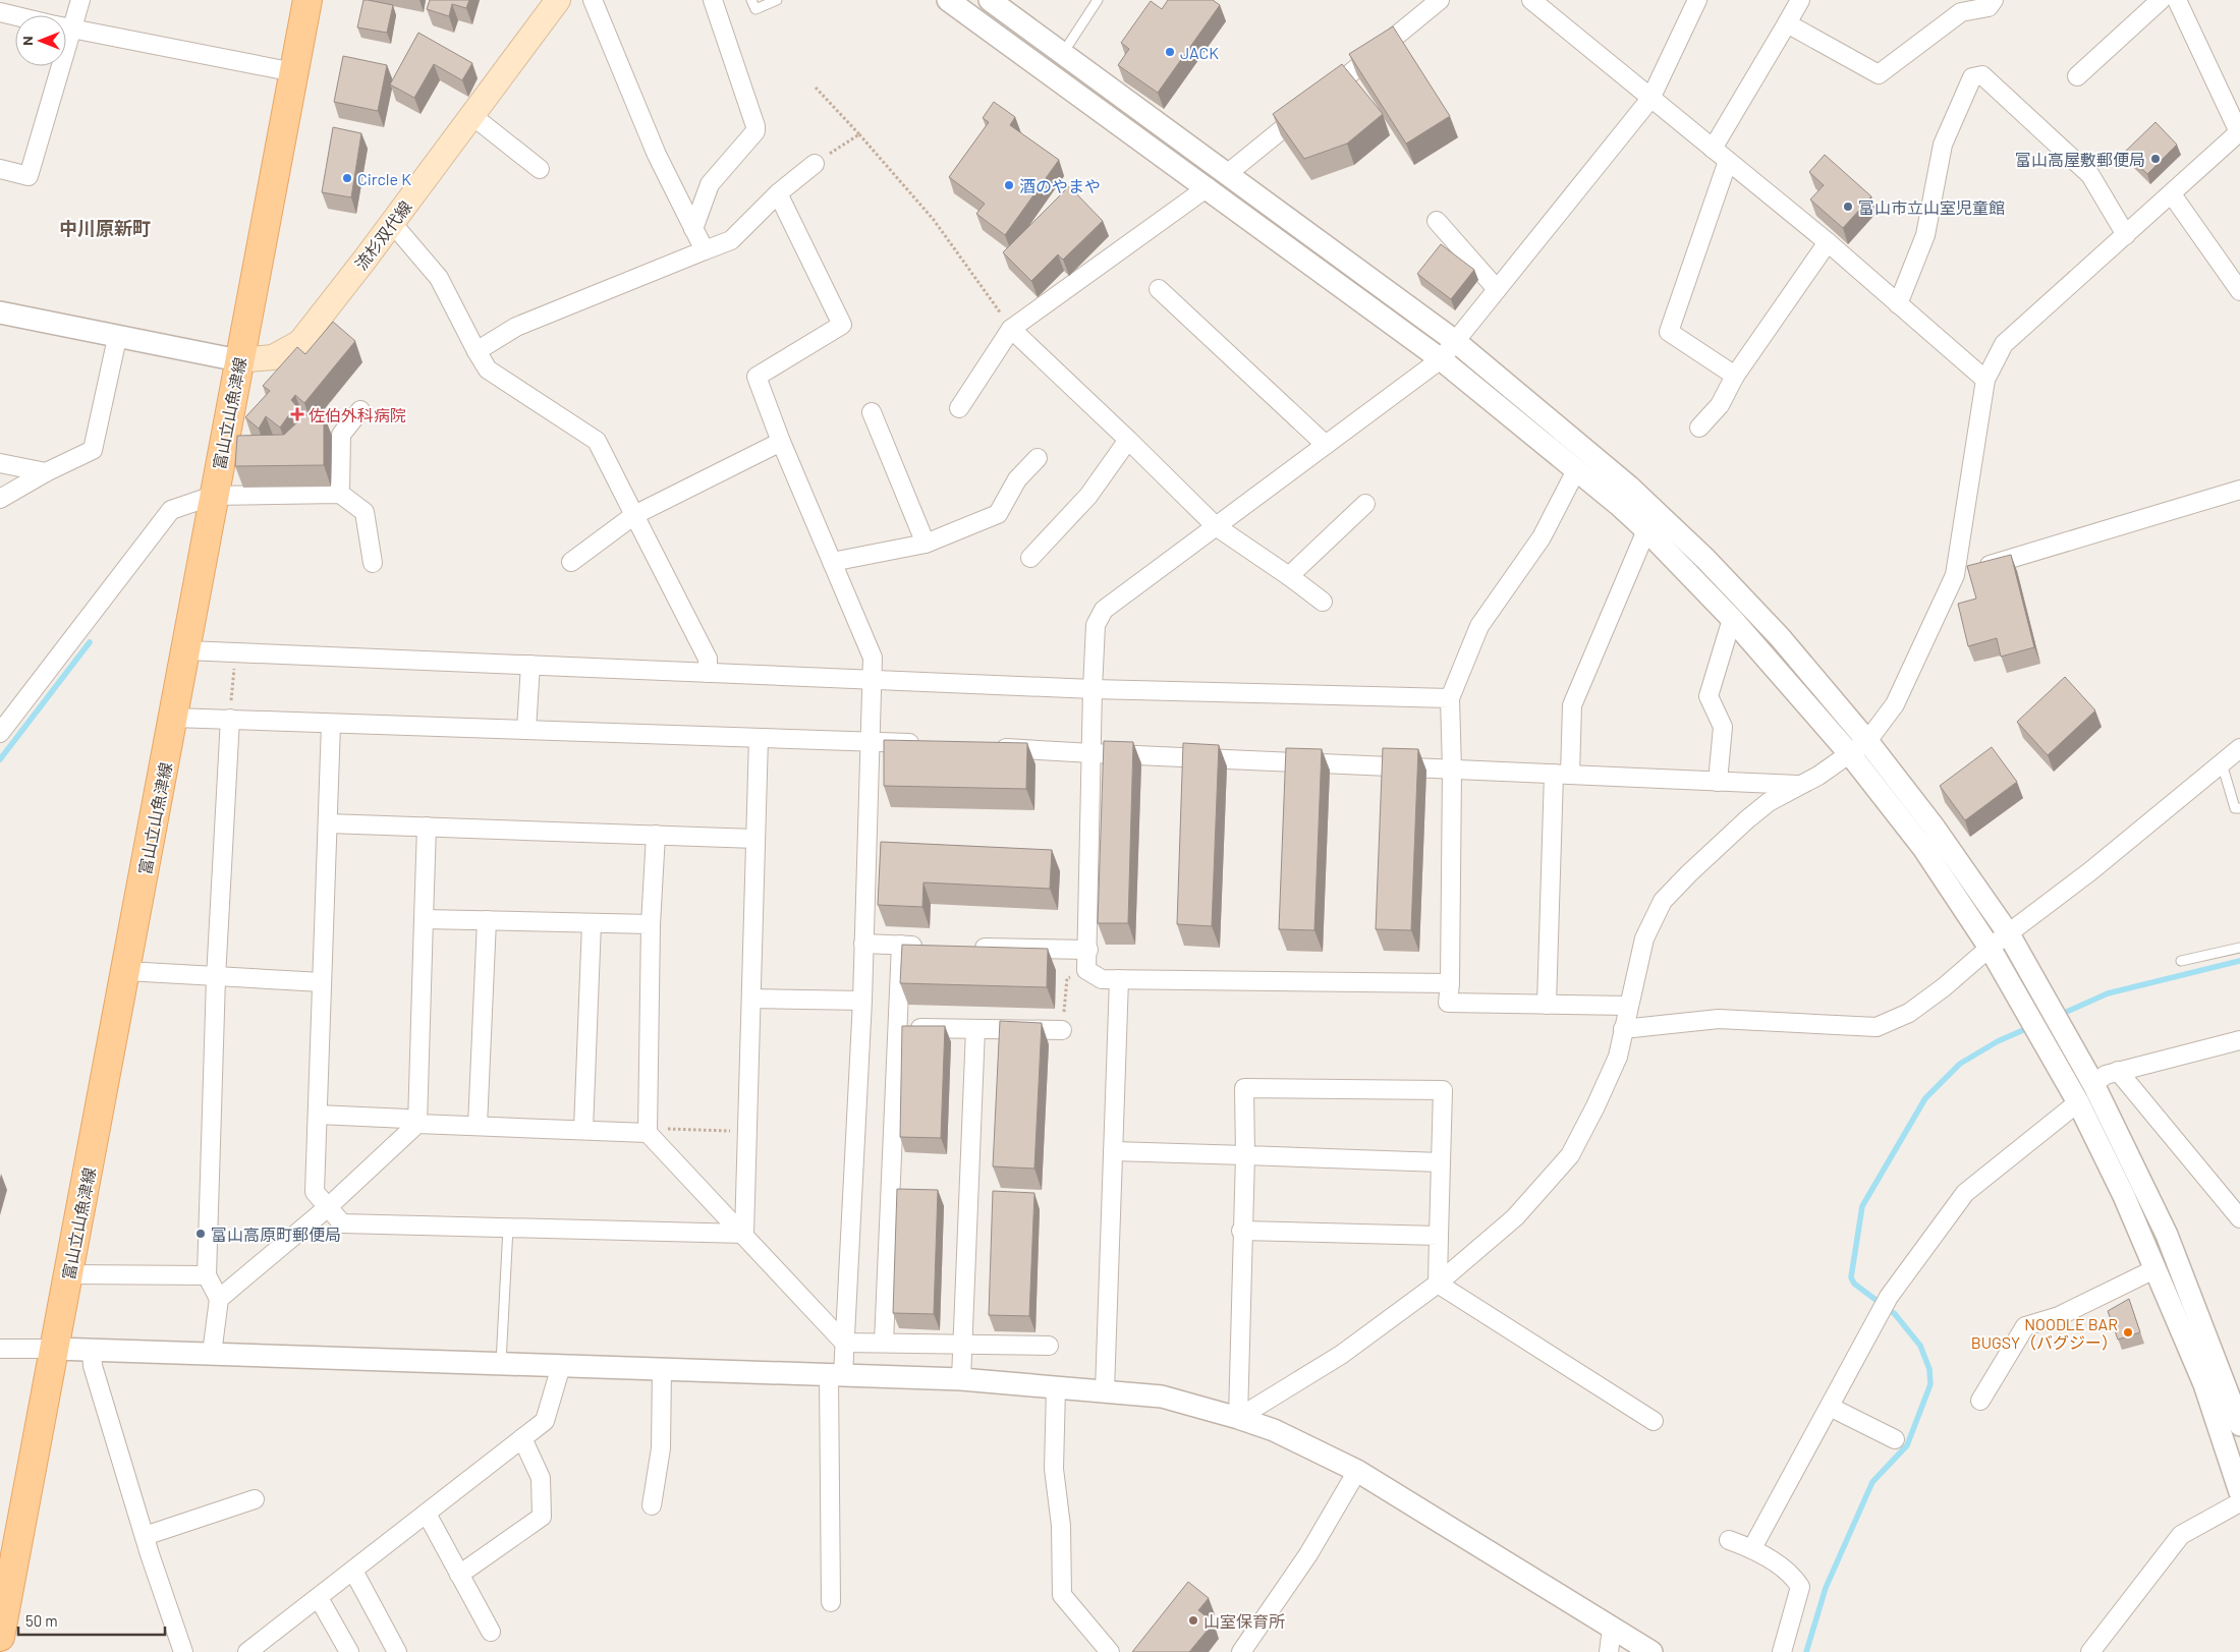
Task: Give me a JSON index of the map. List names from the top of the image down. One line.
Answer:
{"streets":{"main road":["流杉双代線","富山立山魚津線"]},"crossings":[["流杉双代線","富山立山魚津線"]],"districts":["中川原新町"],"places":{"other":["JACK","富山高屋敷郵便局","Circle K","酒のやまや","富山市立山室児童館","富山高原町郵便局","NOODLE BAR BUGSY（バグジー）","山室保育所"],"health":["佐伯外科病院"]},"scale_bar":"50 m","north":"left"}
